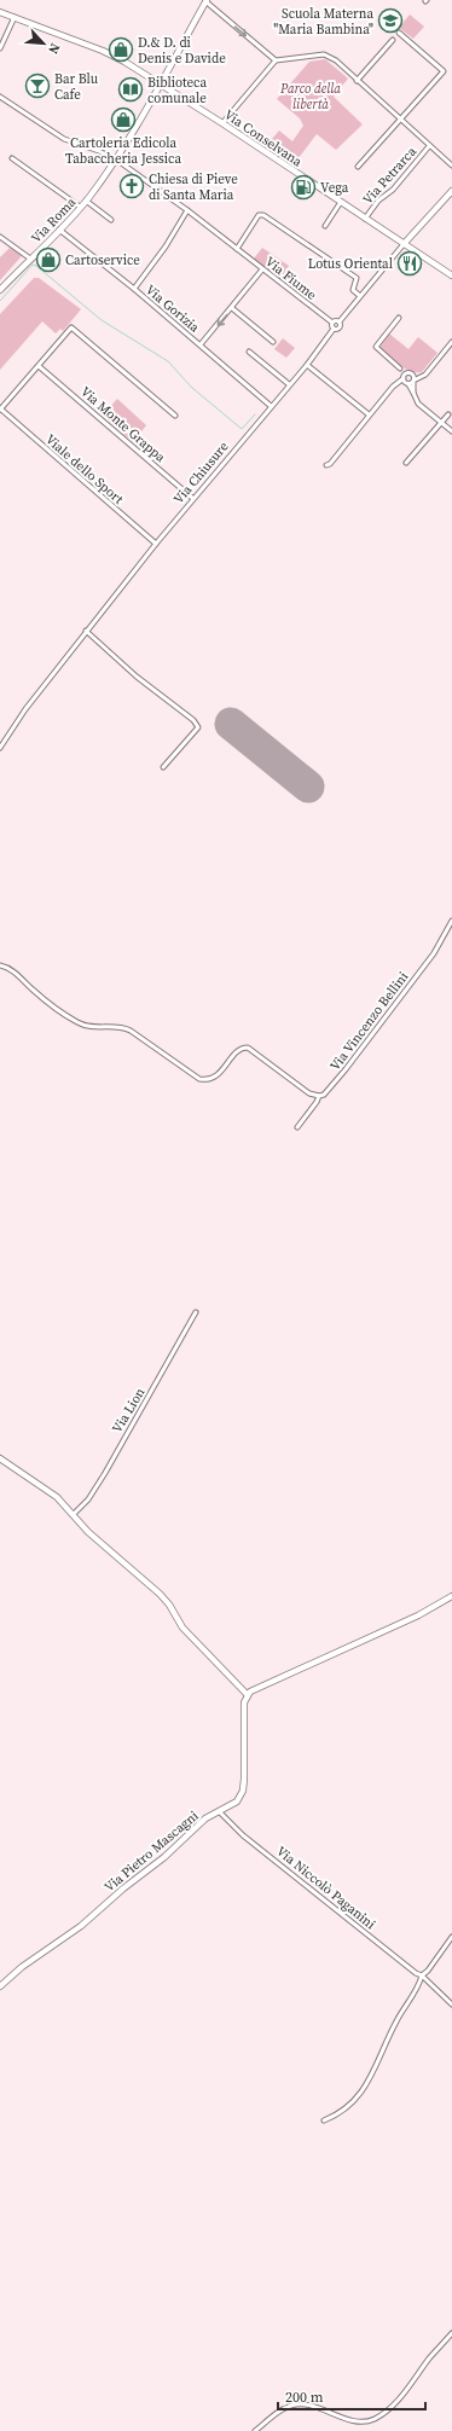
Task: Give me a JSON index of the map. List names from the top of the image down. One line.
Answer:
{"streets":{"street":["Via Conselvana","Via Petrarca","Via Roma","Via Fiume","Via Gorizia","Via Monte Grappa","Viale dello Sport","Via Chiusure","Via Vincenzo Bellini","Via Lion","Via Pietro Mascagni","Via Niccolò Paganini"]},"crossings":[["Via Conselvana","Via Petrarca"],["Via Conselvana","Via Roma"],["Via Conselvana","Via Chiusure"],["Via Roma","Via Fiume"],["Via Roma","Via Gorizia"],["Via Gorizia","Via Chiusure"],["Via Monte Grappa","Via Chiusure"],["Viale dello Sport","Via Chiusure"],["Via Pietro Mascagni","Via Niccolò Paganini"]],"parks":["Parco della libertà"],"places":{"school or university":["Scuola Materna \"Maria Bambina\""],"shop":["D.& D. di Denis e Davide","Cartoleria Edicola Tabaccheria Jessica","Cartoservice"],"bar":["Bar Blu Cafe"],"library":["Biblioteca comunale"],"church":["Chiesa di Pieve di Santa Maria"],"fuel station":["Vega"],"restaurant":["Lotus Oriental"]},"scale_bar":"200 m","north":"bottom right"}
